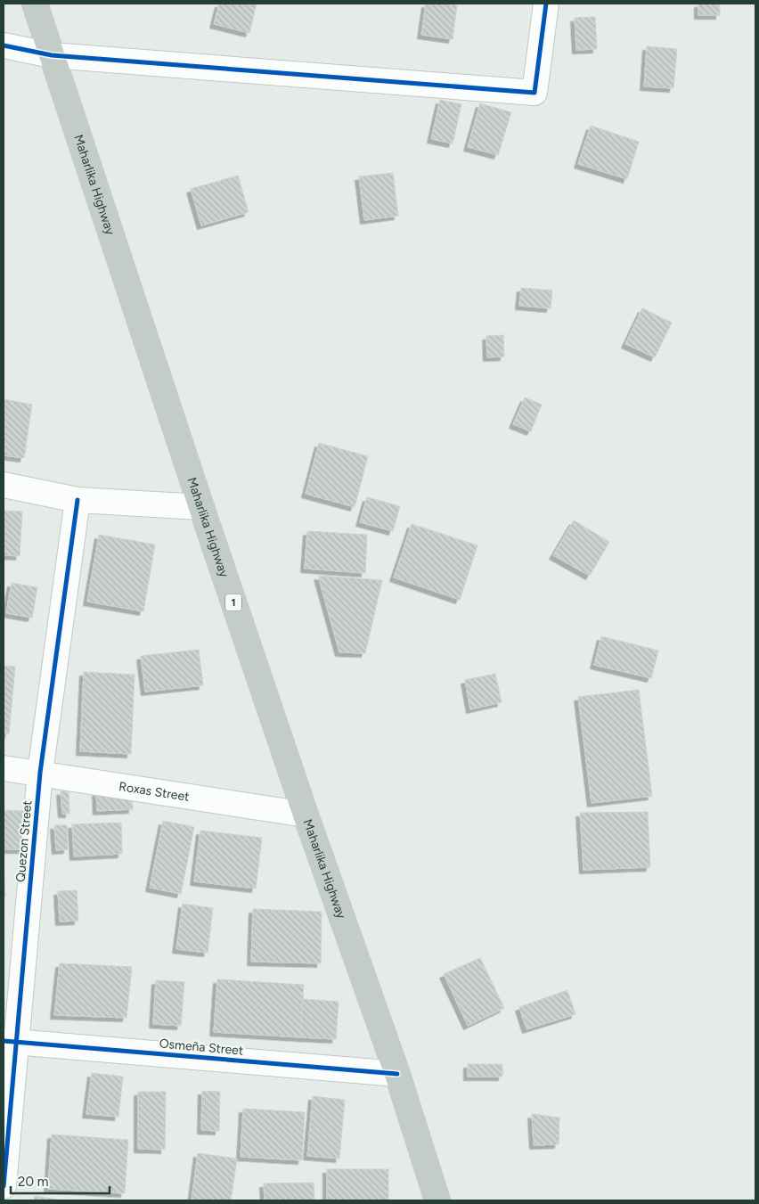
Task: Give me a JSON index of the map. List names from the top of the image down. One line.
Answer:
{"streets":{"highway":["Maharlika Highway","1"],"street":["Roxas Street","Quezon Street","Osmeña Street"]},"crossings":[["Maharlika Highway","Roxas Street"],["Maharlika Highway","Osmeña Street"],["Roxas Street","Quezon Street"],["Quezon Street","Osmeña Street"]],"scale_bar":"20 m"}
